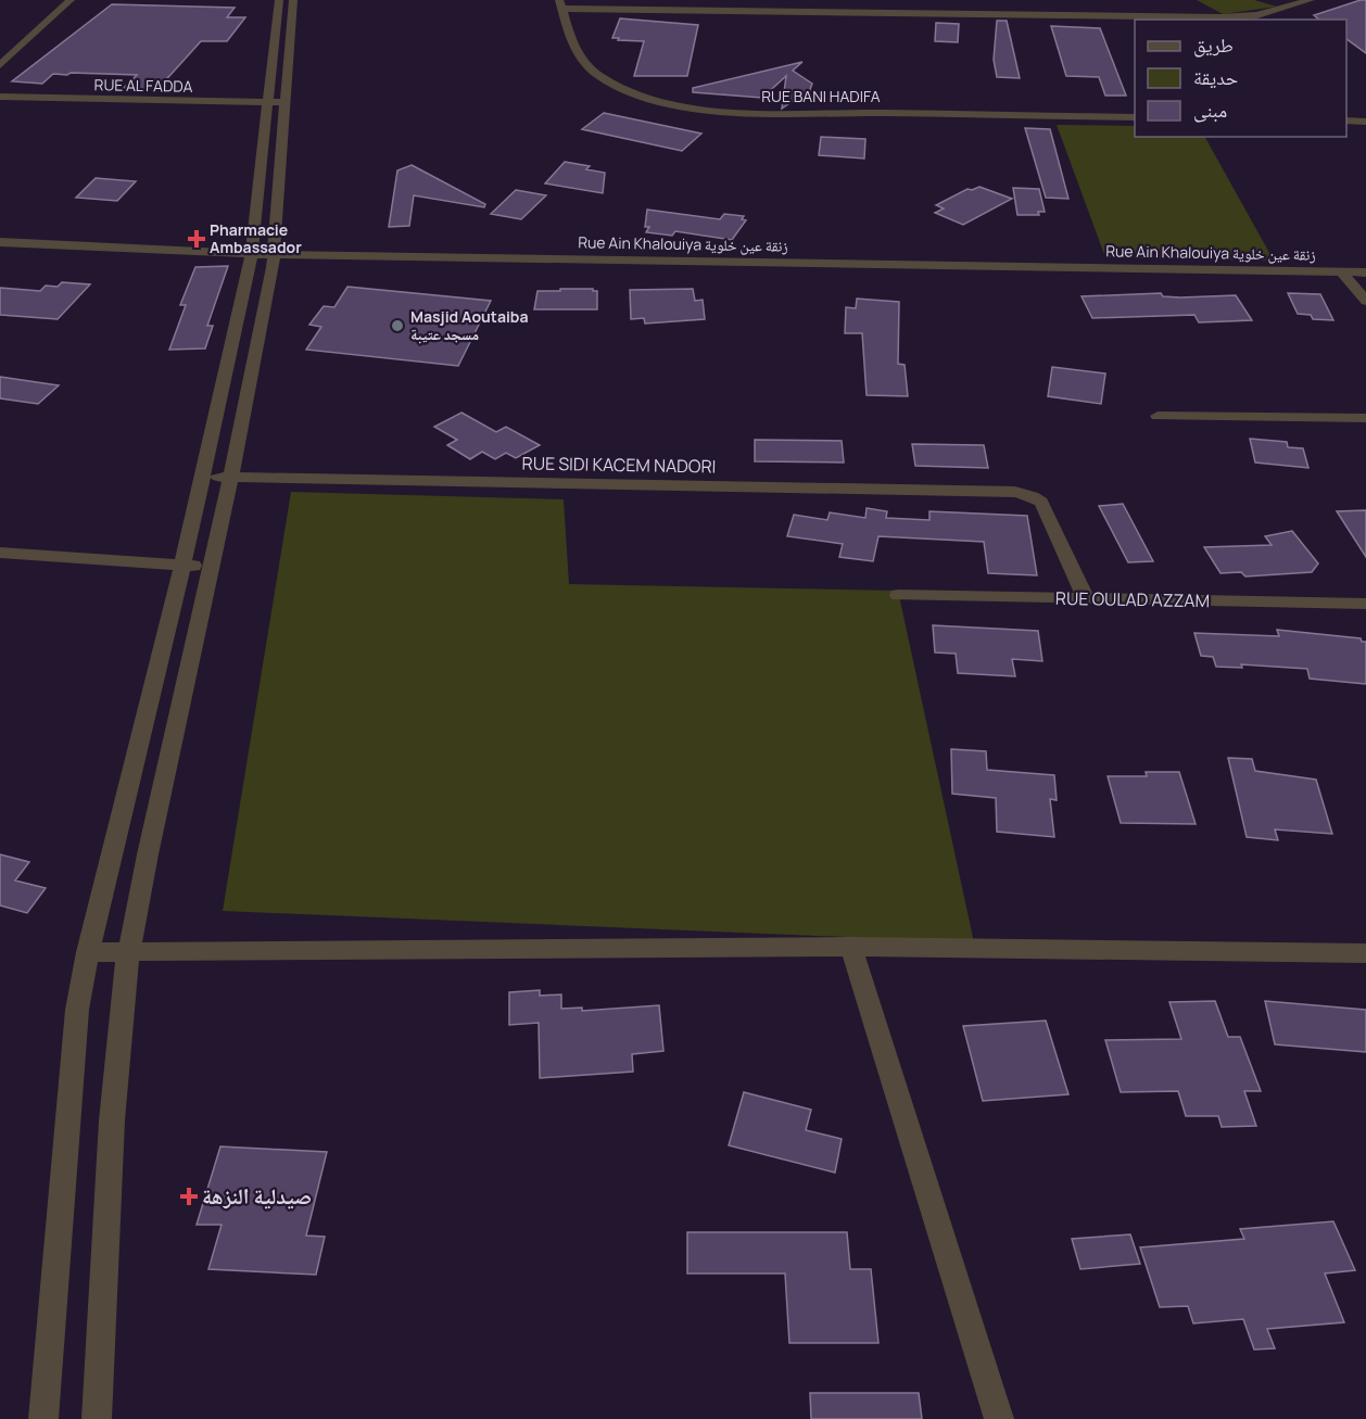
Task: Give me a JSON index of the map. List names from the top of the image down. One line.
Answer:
{"streets":{"street":["RUE AL FADDA","RUE BANI HADIFA","Rue Ain Khalouiya زنقة عين خلوية","RUE SIDI KACEM NADORI","RUE OULAD AZZAM"]},"crossings":[["RUE SIDI KACEM NADORI","RUE OULAD AZZAM"]],"places":{"health":["Pharmacie Ambassador","صيدلية النزهة"],"other":["Masjid Aoutaiba مسجد عتيبة"]},"legend":["طريق","حديقة","مبنى"]}
